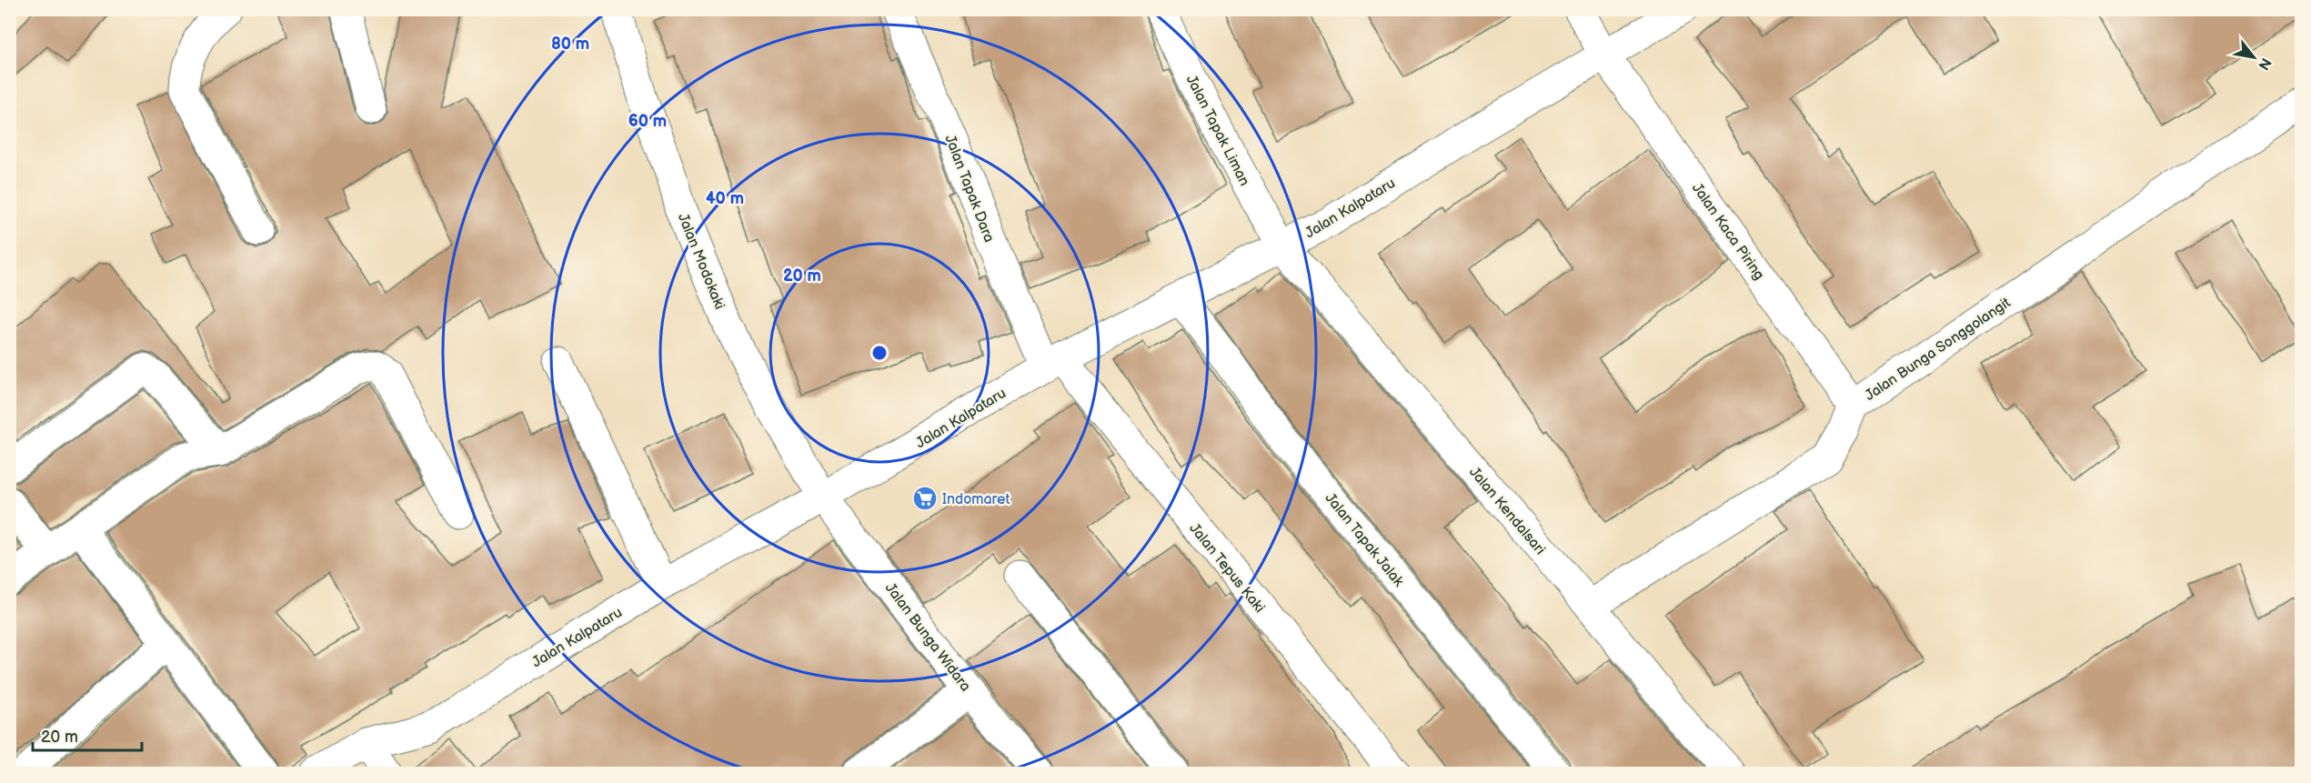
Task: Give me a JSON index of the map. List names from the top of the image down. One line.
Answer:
{"streets":{"street":["Jalan Tapak Liman","Jalan Tapak Dara","Jalan Kalpataru","Jalan Kaca Piring","Jalan Modokaki","Jalan Bunga Songgolangit","Jalan Kendalsari","Jalan Tapak Jalak","Jalan Tepus Kaki","Jalan Bunga Widara"]},"crossings":[["Jalan Tapak Liman","Jalan Kalpataru"],["Jalan Tapak Liman","Jalan Kendalsari"],["Jalan Tapak Dara","Jalan Kalpataru"],["Jalan Tapak Dara","Jalan Tepus Kaki"],["Jalan Kalpataru","Jalan Kaca Piring"],["Jalan Kalpataru","Jalan Modokaki"],["Jalan Kalpataru","Jalan Kendalsari"],["Jalan Kalpataru","Jalan Tapak Jalak"],["Jalan Kalpataru","Jalan Tepus Kaki"],["Jalan Kalpataru","Jalan Bunga Widara"],["Jalan Kaca Piring","Jalan Bunga Songgolangit"],["Jalan Modokaki","Jalan Bunga Widara"],["Jalan Bunga Songgolangit","Jalan Kendalsari"]],"places":{"supermarket":["Indomaret"]},"scale_bar":"20 m","north":"bottom right","rings":["80 m","60 m","40 m","20 m"]}
